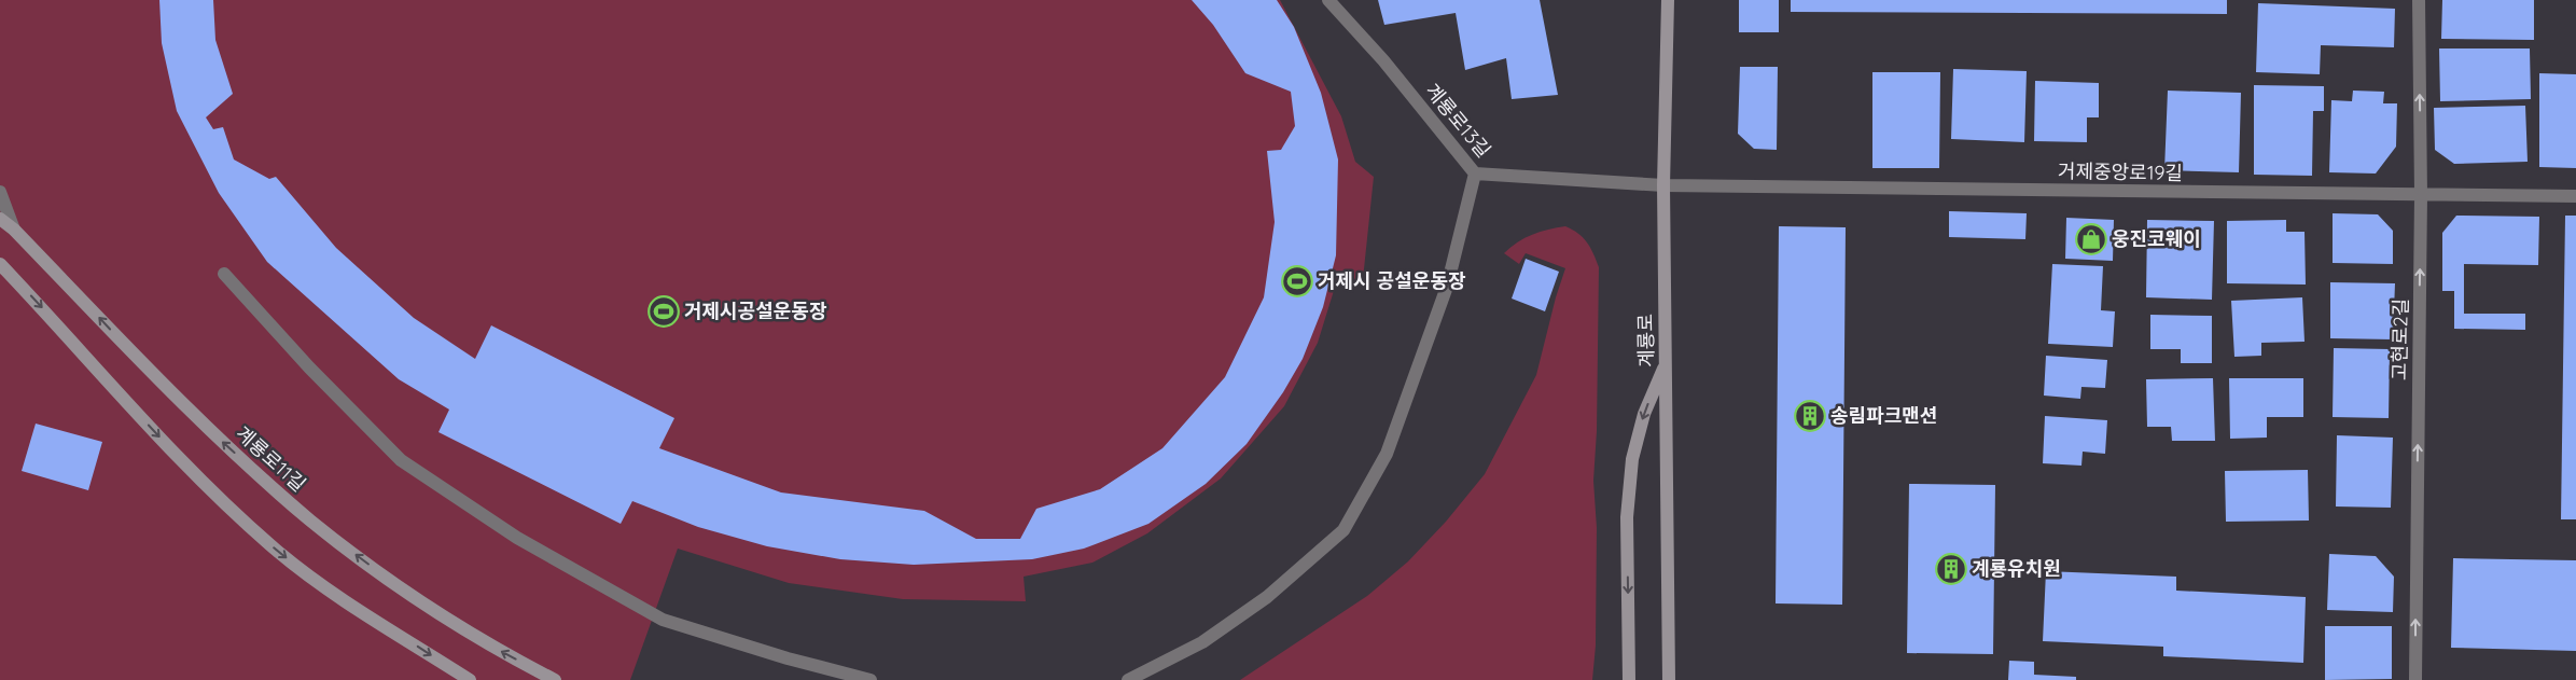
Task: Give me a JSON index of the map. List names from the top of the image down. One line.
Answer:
{"streets":{"street":["계룡로13길","거제중앙로19길","고현로2길","계룡로","계룡로11길"]},"crossings":[["계룡로13길","거제중앙로19길"],["계룡로13길","계룡로"],["거제중앙로19길","고현로2길"],["거제중앙로19길","계룡로"]],"one_way":["고현로2길"],"places":{"shop":["웅진코웨이"],"sports":["거제시 공설운동장","거제시공설운동장"],"building":["송림파크맨션","계룡유치원"]}}
